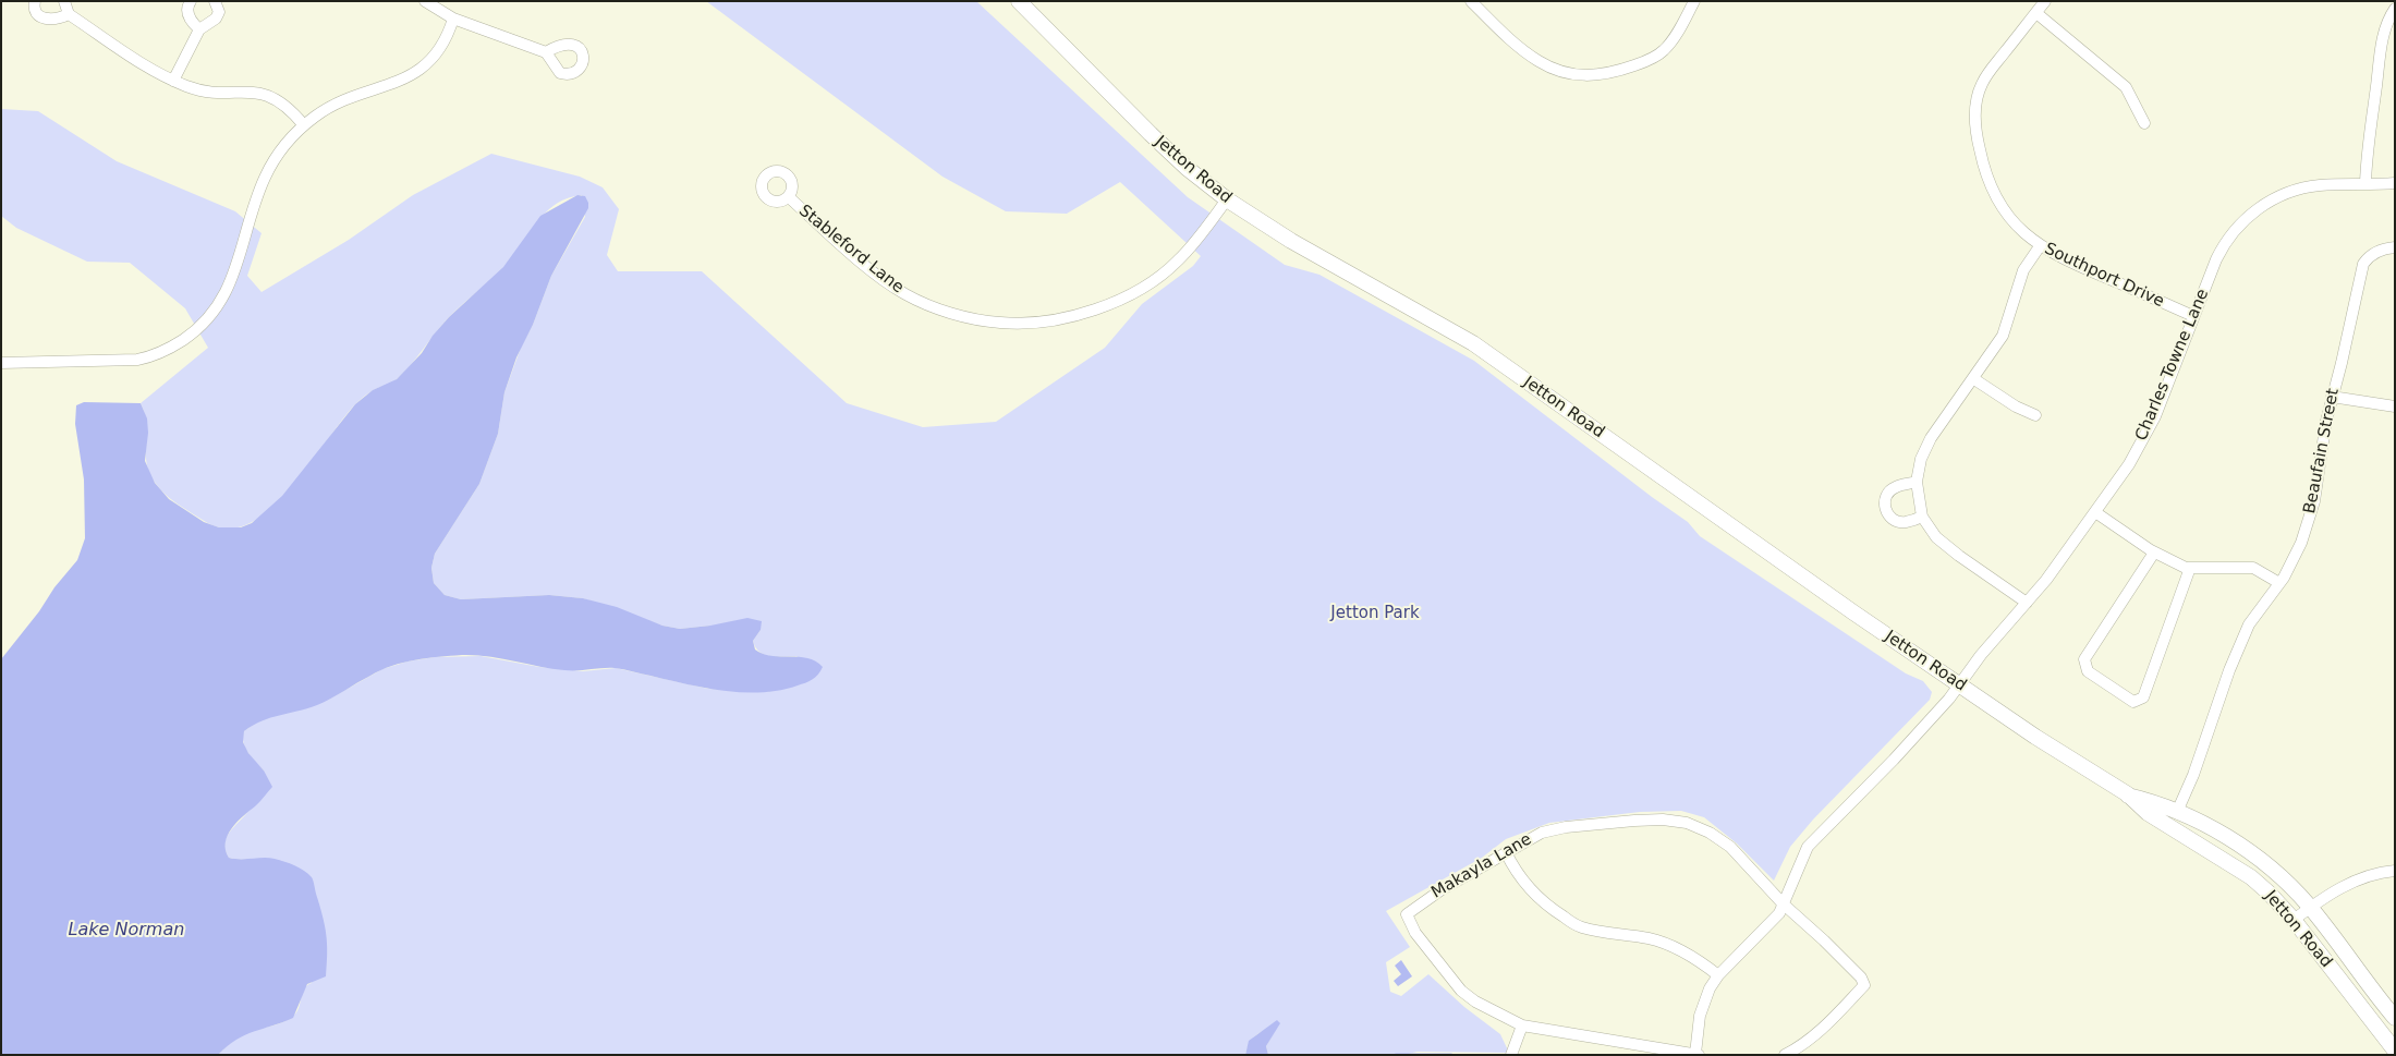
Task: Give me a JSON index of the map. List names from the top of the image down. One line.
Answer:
{"streets":{"street":["Jetton Road","Stableford Lane","Southport Drive","Charles Towne Lane","Beaufain Street","Makayla Lane"]},"crossings":[["Jetton Road","Stableford Lane"],["Jetton Road","Charles Towne Lane"],["Jetton Road","Beaufain Street"],["Southport Drive","Charles Towne Lane"],["Charles Towne Lane","Makayla Lane"]],"water":["Lake Norman"],"parks":["Jetton Park"]}
